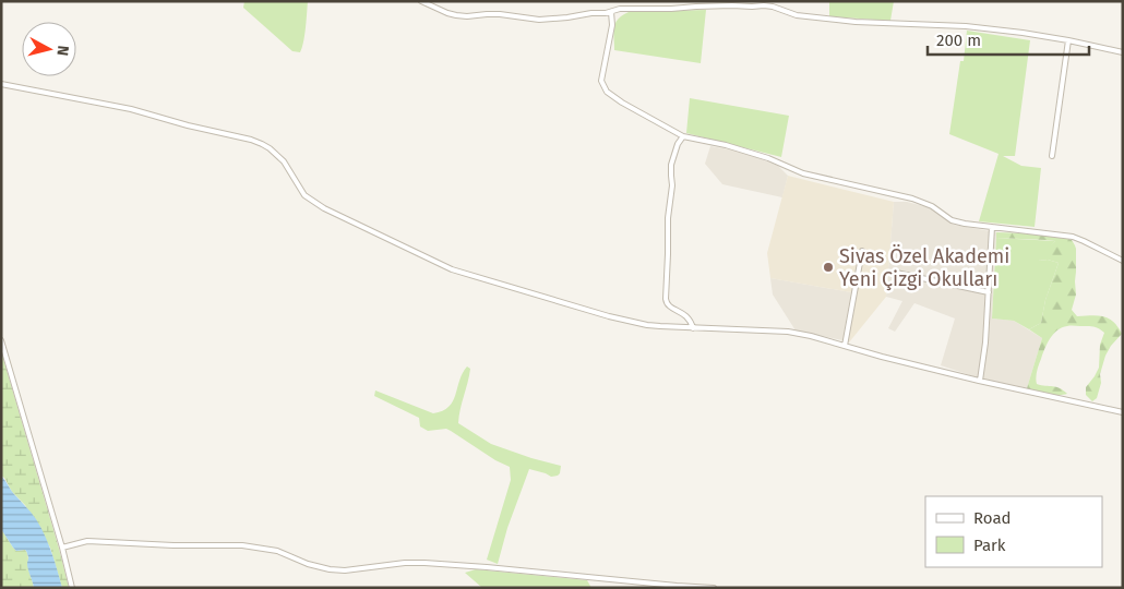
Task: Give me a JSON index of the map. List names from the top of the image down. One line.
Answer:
{"places":["Sivas Özel Akademi Yeni Çizgi Okulları"],"legend":["Road","Park"],"scale_bar":"200 m","north":"right"}
